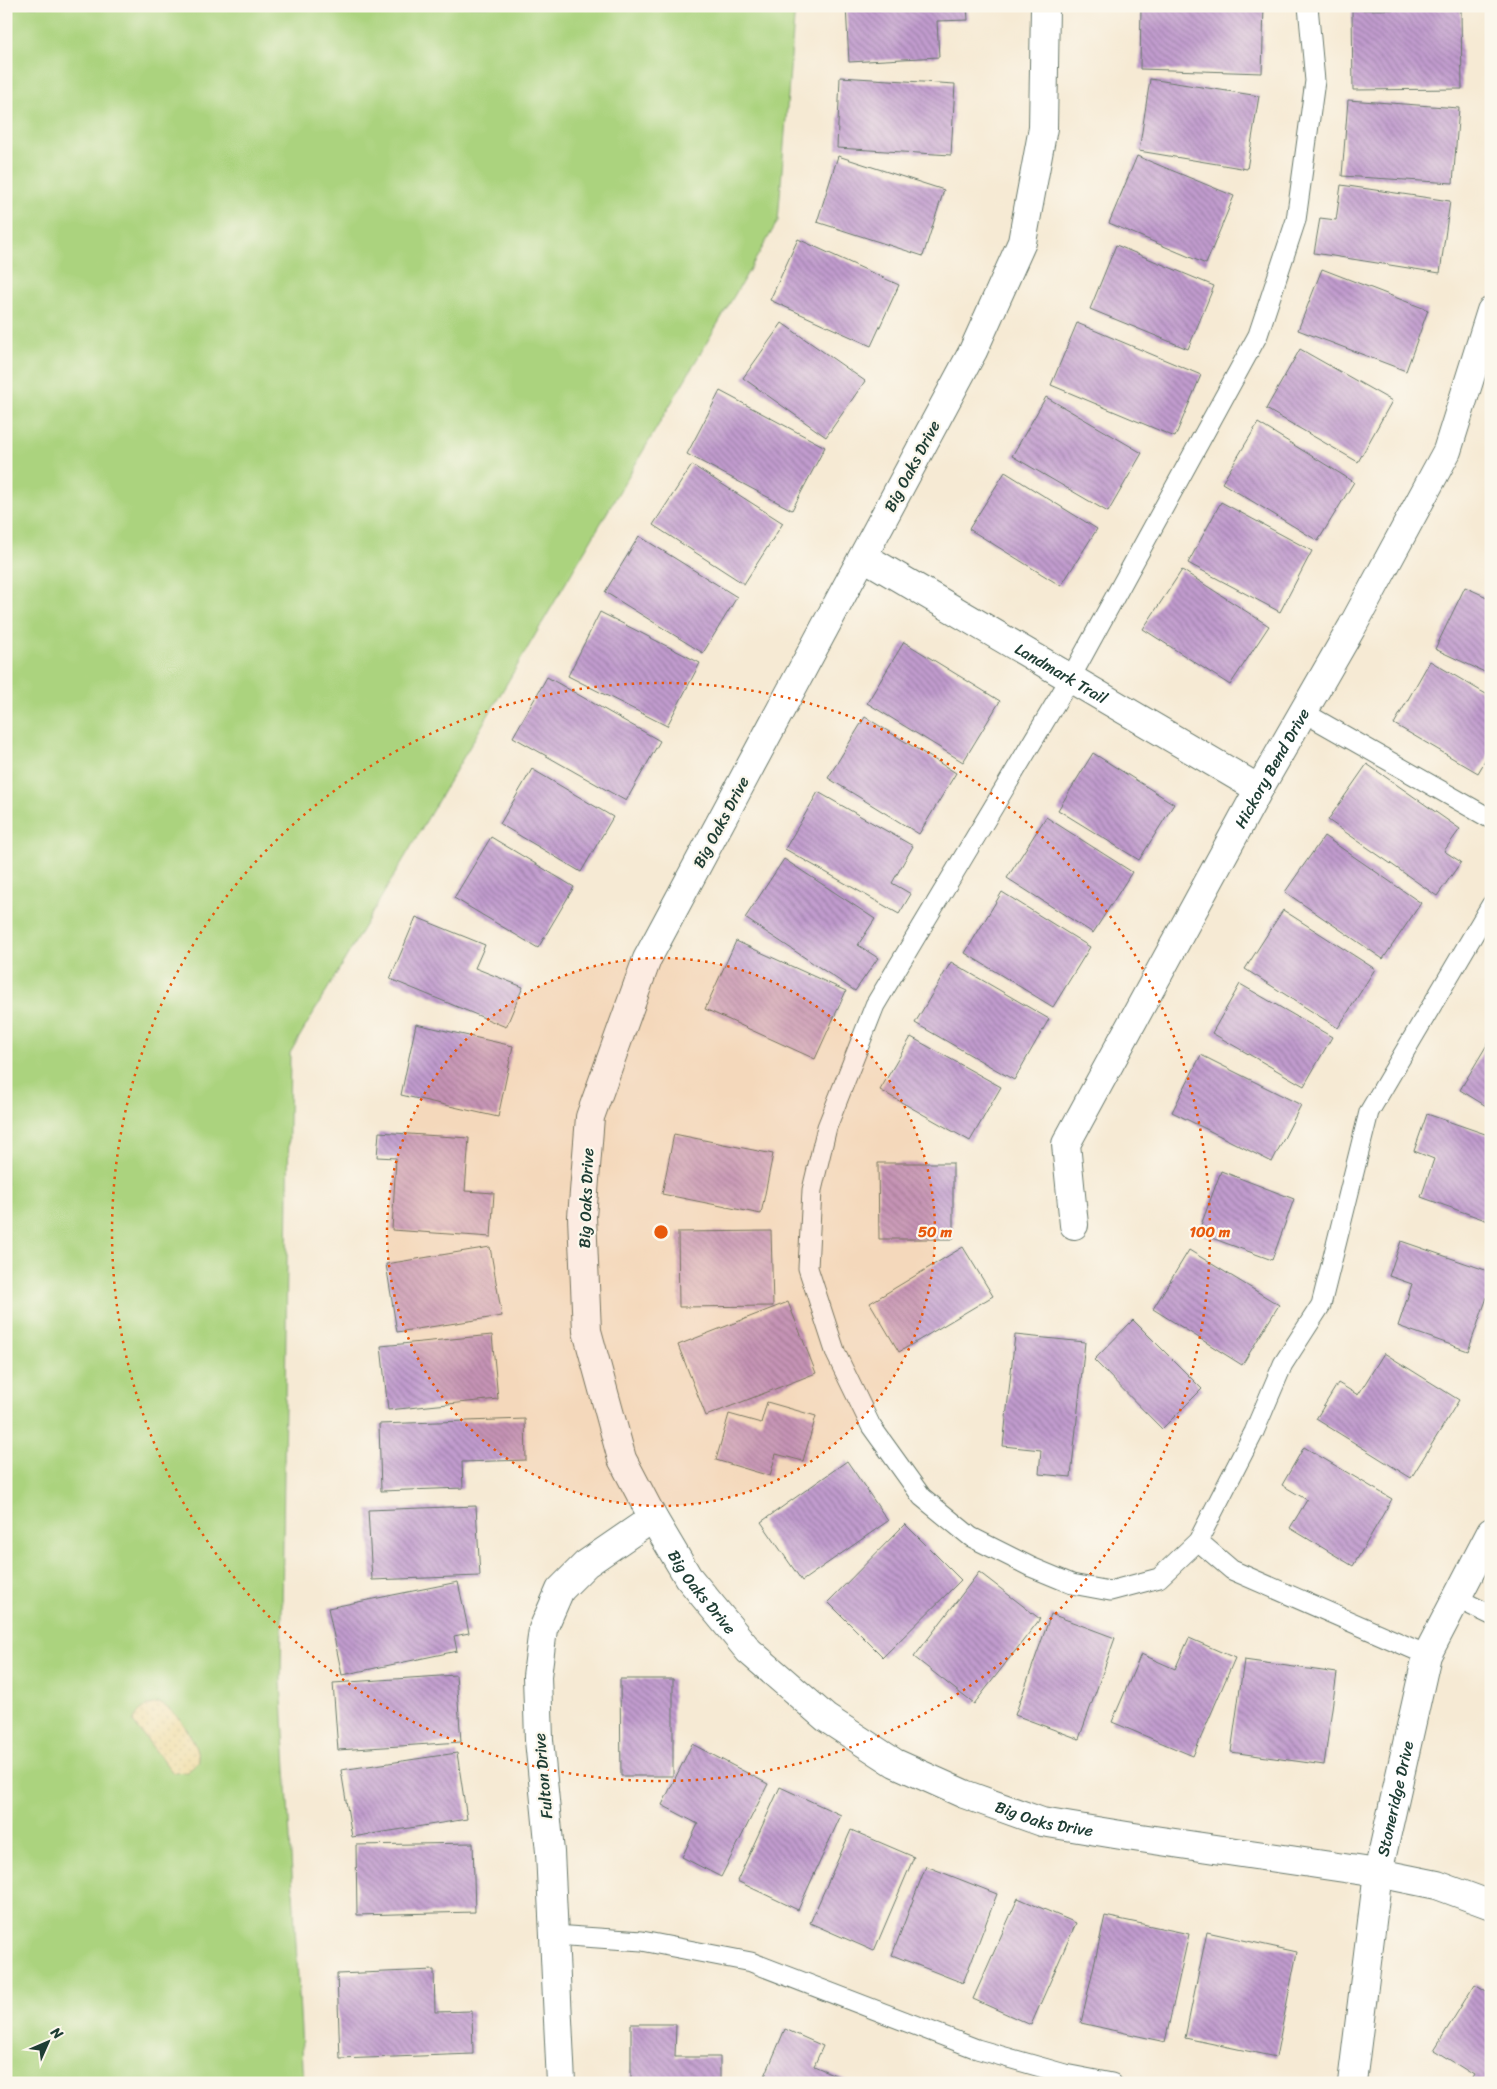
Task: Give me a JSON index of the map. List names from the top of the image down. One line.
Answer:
{"streets":{"street":["Big Oaks Drive","Landmark Trail","Hickory Bend Drive","Fulton Drive","Stoneridge Drive"]},"crossings":[["Big Oaks Drive","Landmark Trail"],["Big Oaks Drive","Fulton Drive"],["Big Oaks Drive","Stoneridge Drive"],["Landmark Trail","Hickory Bend Drive"]],"north":"top right","rings":["50 m","100 m"]}
